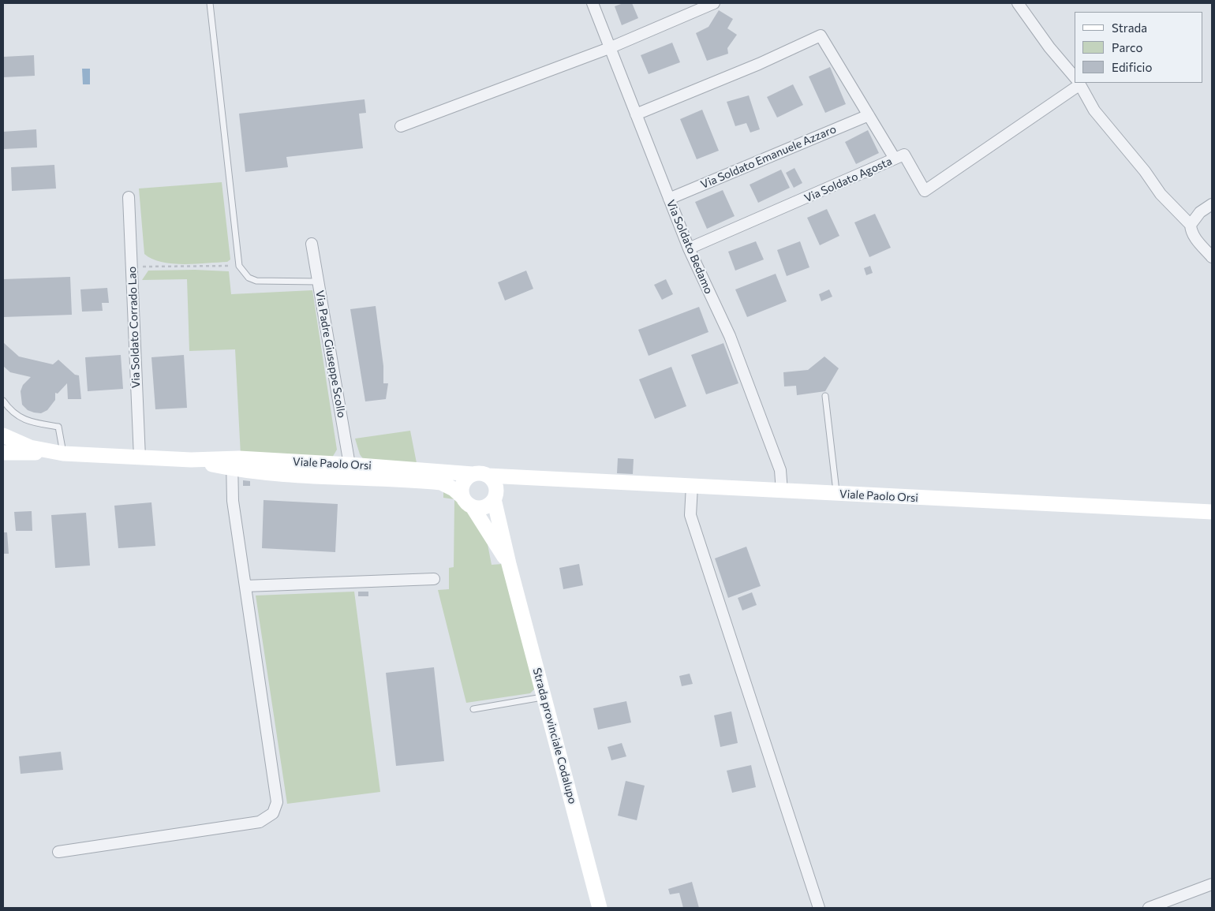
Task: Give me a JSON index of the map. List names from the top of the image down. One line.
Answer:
{"streets":{"main road":["Viale Paolo Orsi","Strada provinciale Codalupo"],"street":["Via Soldato Emanuele Azzaro","Via Soldato Agosta","Via Soldato Bedamo","Via Soldato Corrado Lao","Via Padre Giuseppe Scollo"]},"crossings":[["Via Soldato Emanuele Azzaro","Via Soldato Bedamo"],["Via Soldato Agosta","Via Soldato Bedamo"],["Via Soldato Bedamo","Viale Paolo Orsi"],["Via Soldato Corrado Lao","Viale Paolo Orsi"],["Via Padre Giuseppe Scollo","Viale Paolo Orsi"],["Viale Paolo Orsi","Strada provinciale Codalupo"]],"legend":["Strada","Parco","Edificio"]}
